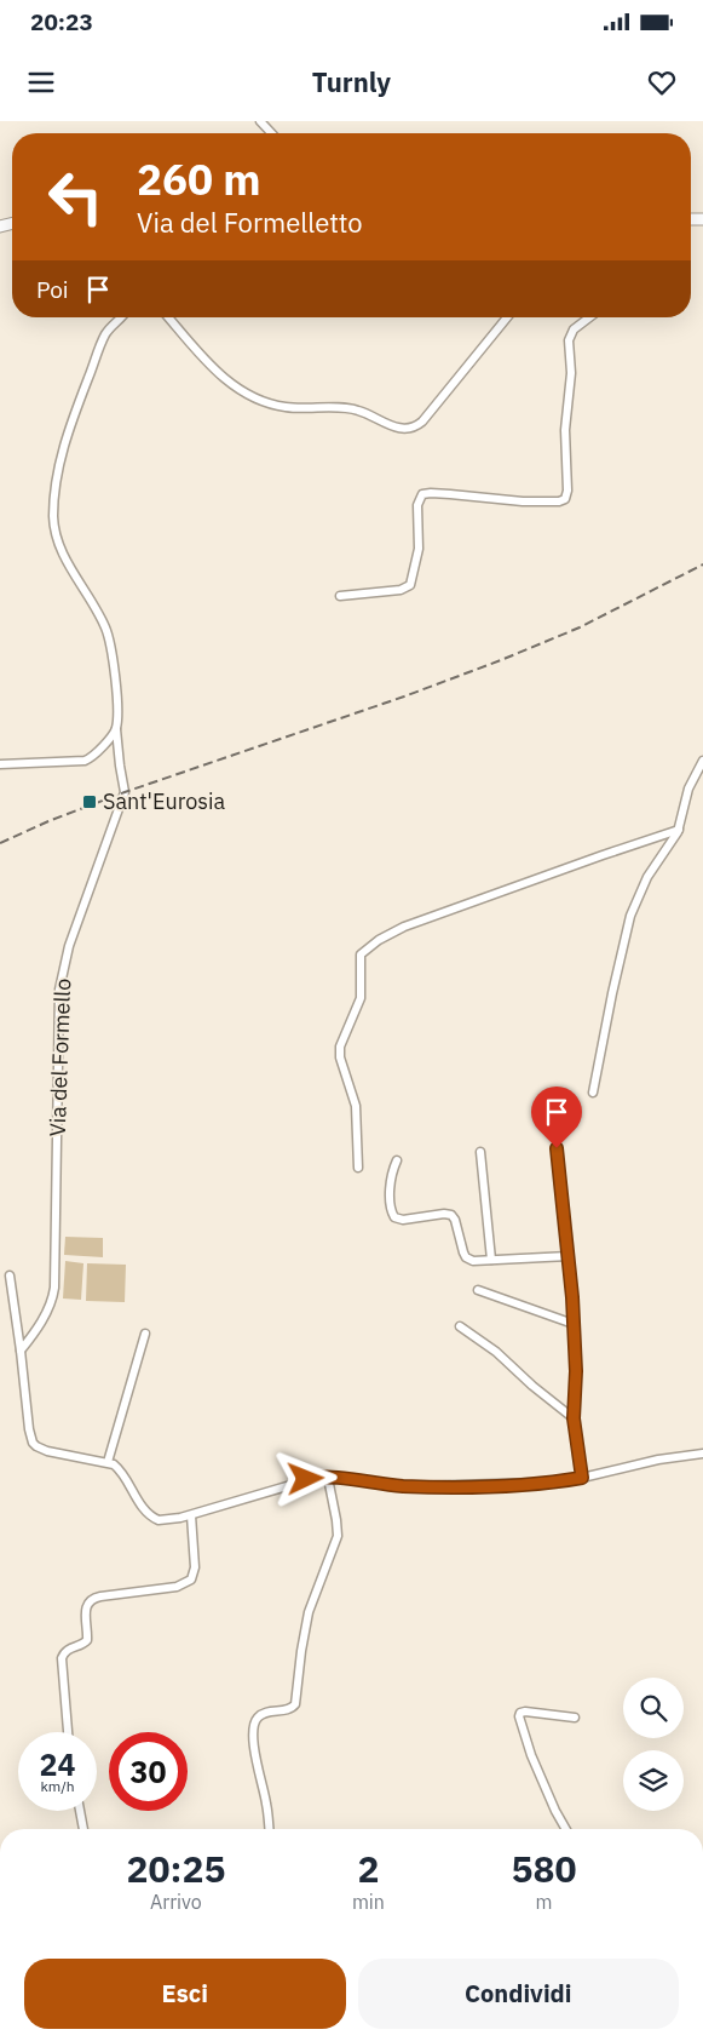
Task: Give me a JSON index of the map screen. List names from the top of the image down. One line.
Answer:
{"streets":{"street":["Via del Formello"]},"places":{"transit":["Sant'Eurosia"]},"page":{"status":"20:23","header":"Turnly","turn":["260 m","Via del Formelletto"],"then":"Poi","speed":"24 km/h","limit":"30","eta":["20:25","Arrivo","2","min","580","m"],"buttons":["Esci","Condividi"]}}
